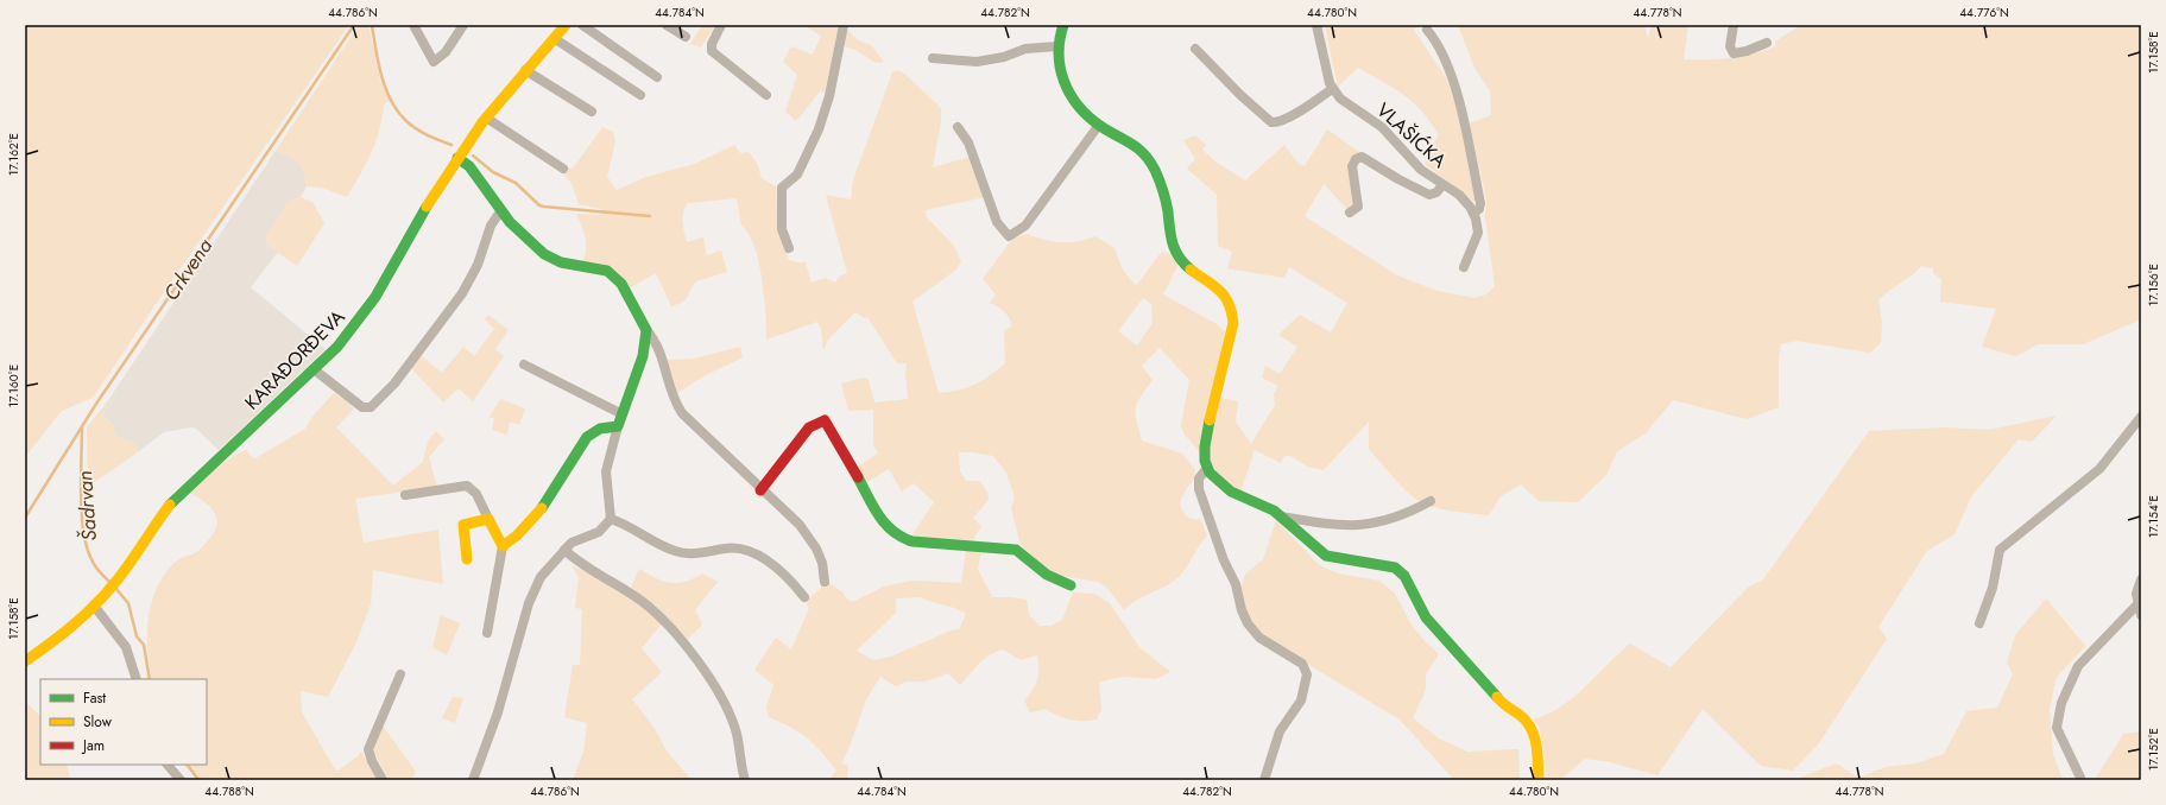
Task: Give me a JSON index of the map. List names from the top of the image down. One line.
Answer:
{"streets":{"street":["VLAŠIĆKA","KARAĐORĐEVA"]},"water":["Crkvena","Šadrvan"],"legend":["Fast","Slow","Jam"],"coordinates":["44.786°N","44.784°N","44.782°N","44.780°N","44.778°N","44.776°N","17.158°E","17.162°E","17.156°E","17.160°E","17.154°E","17.152°E","44.788°N"]}
